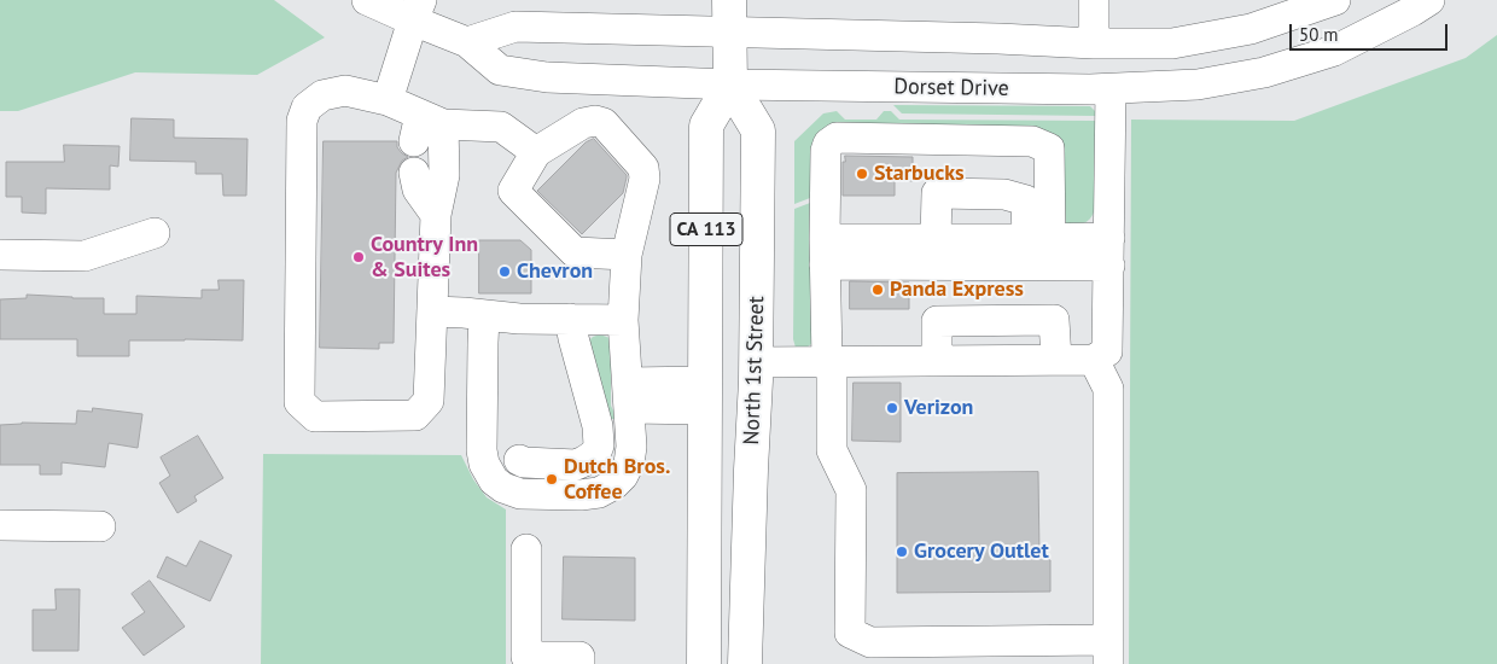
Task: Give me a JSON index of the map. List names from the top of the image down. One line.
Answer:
{"streets":{"main road":["CA 113","North 1st Street"],"street":["Dorset Drive"]},"crossings":[["Dorset Drive","CA 113"],["Dorset Drive","North 1st Street"],["CA 113","North 1st Street"]],"places":["Starbucks","Country Inn & Suites","Chevron","Panda Express","Verizon","Dutch Bros. Coffee","Grocery Outlet"],"scale_bar":"50 m"}
